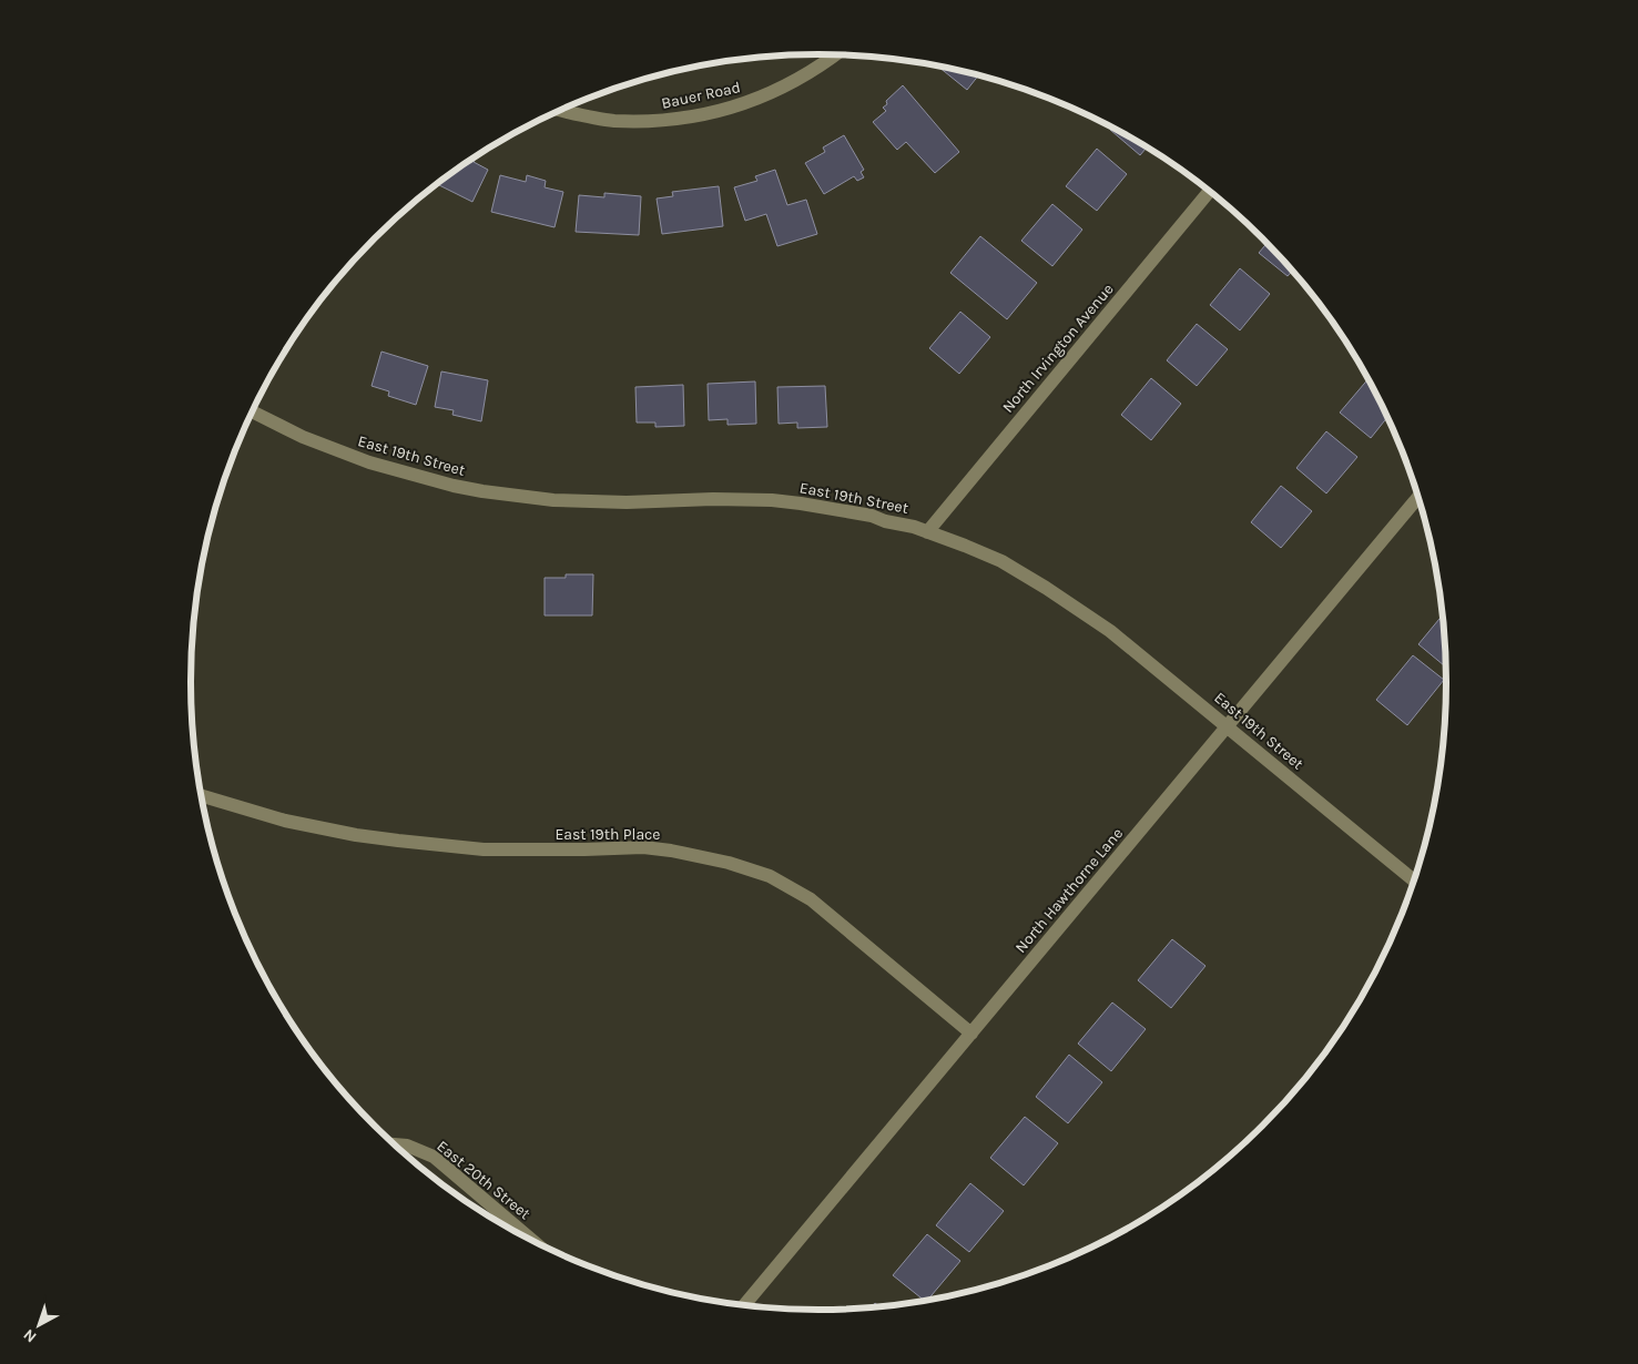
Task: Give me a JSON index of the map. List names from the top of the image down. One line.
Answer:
{"streets":{"street":["Bauer Road","North Irvington Avenue","East 19th Street","East 19th Place","North Hawthorne Lane","East 20th Street"]},"crossings":[["North Irvington Avenue","East 19th Street"],["East 19th Street","North Hawthorne Lane"],["East 19th Place","North Hawthorne Lane"]],"north":"bottom left"}
